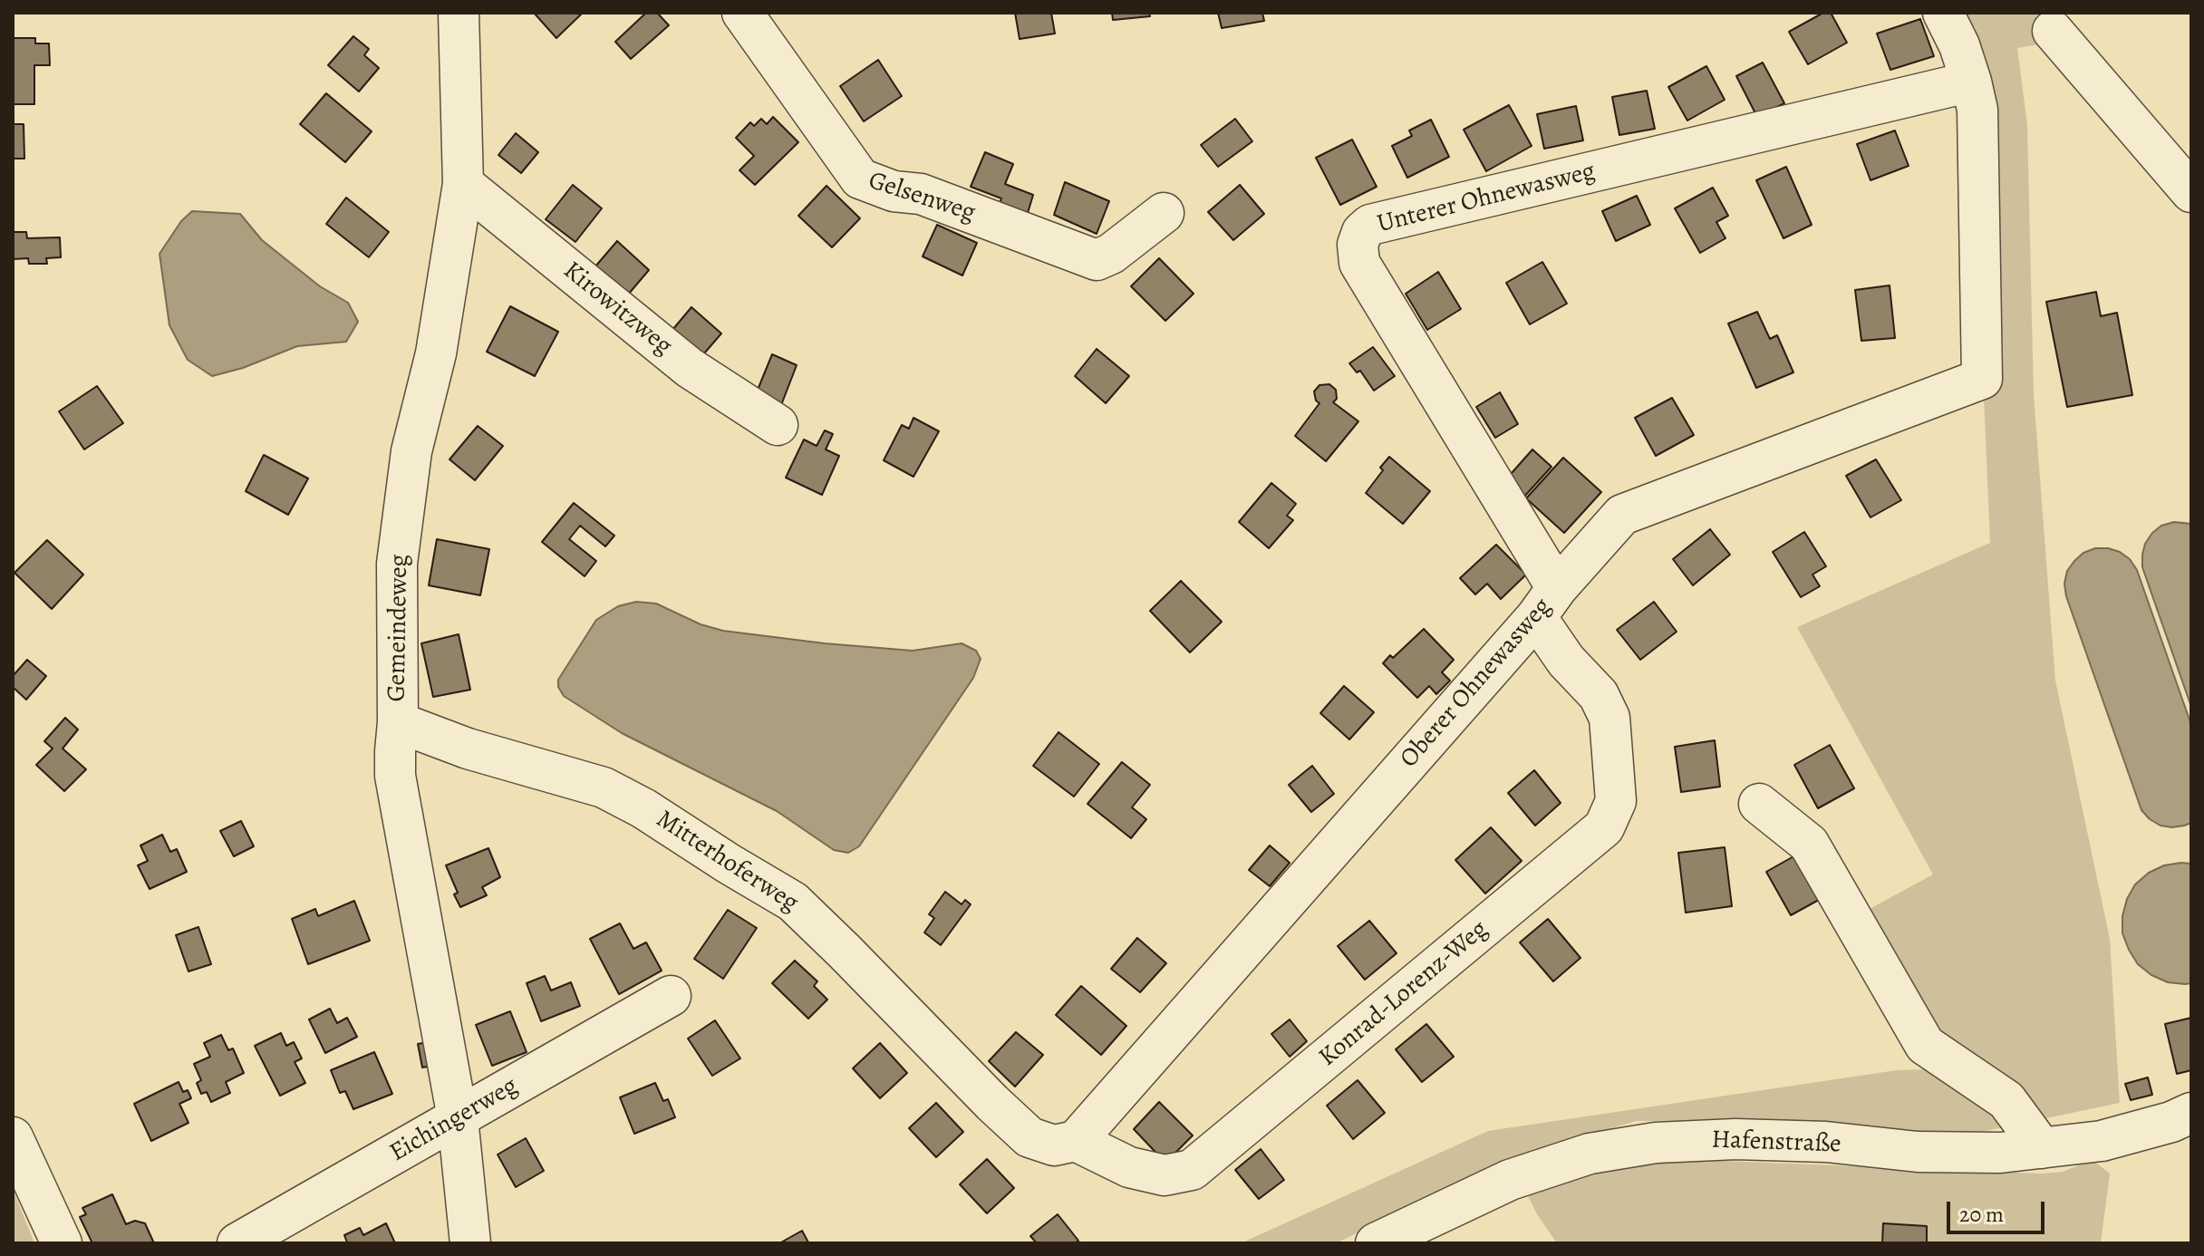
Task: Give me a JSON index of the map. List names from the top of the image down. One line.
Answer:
{"streets":{"street":["Gelsenweg","Unterer Ohnewasweg","Kirowitzweg","Gemeindeweg","Oberer Ohnewasweg","Mitterhoferweg","Konrad-Lorenz-Weg","Eichingerweg","Hafenstraße"]},"crossings":[["Unterer Ohnewasweg","Oberer Ohnewasweg"],["Unterer Ohnewasweg","Konrad-Lorenz-Weg"],["Kirowitzweg","Gemeindeweg"],["Gemeindeweg","Mitterhoferweg"],["Gemeindeweg","Eichingerweg"],["Oberer Ohnewasweg","Konrad-Lorenz-Weg"],["Mitterhoferweg","Konrad-Lorenz-Weg"]],"scale_bar":"20 m"}
